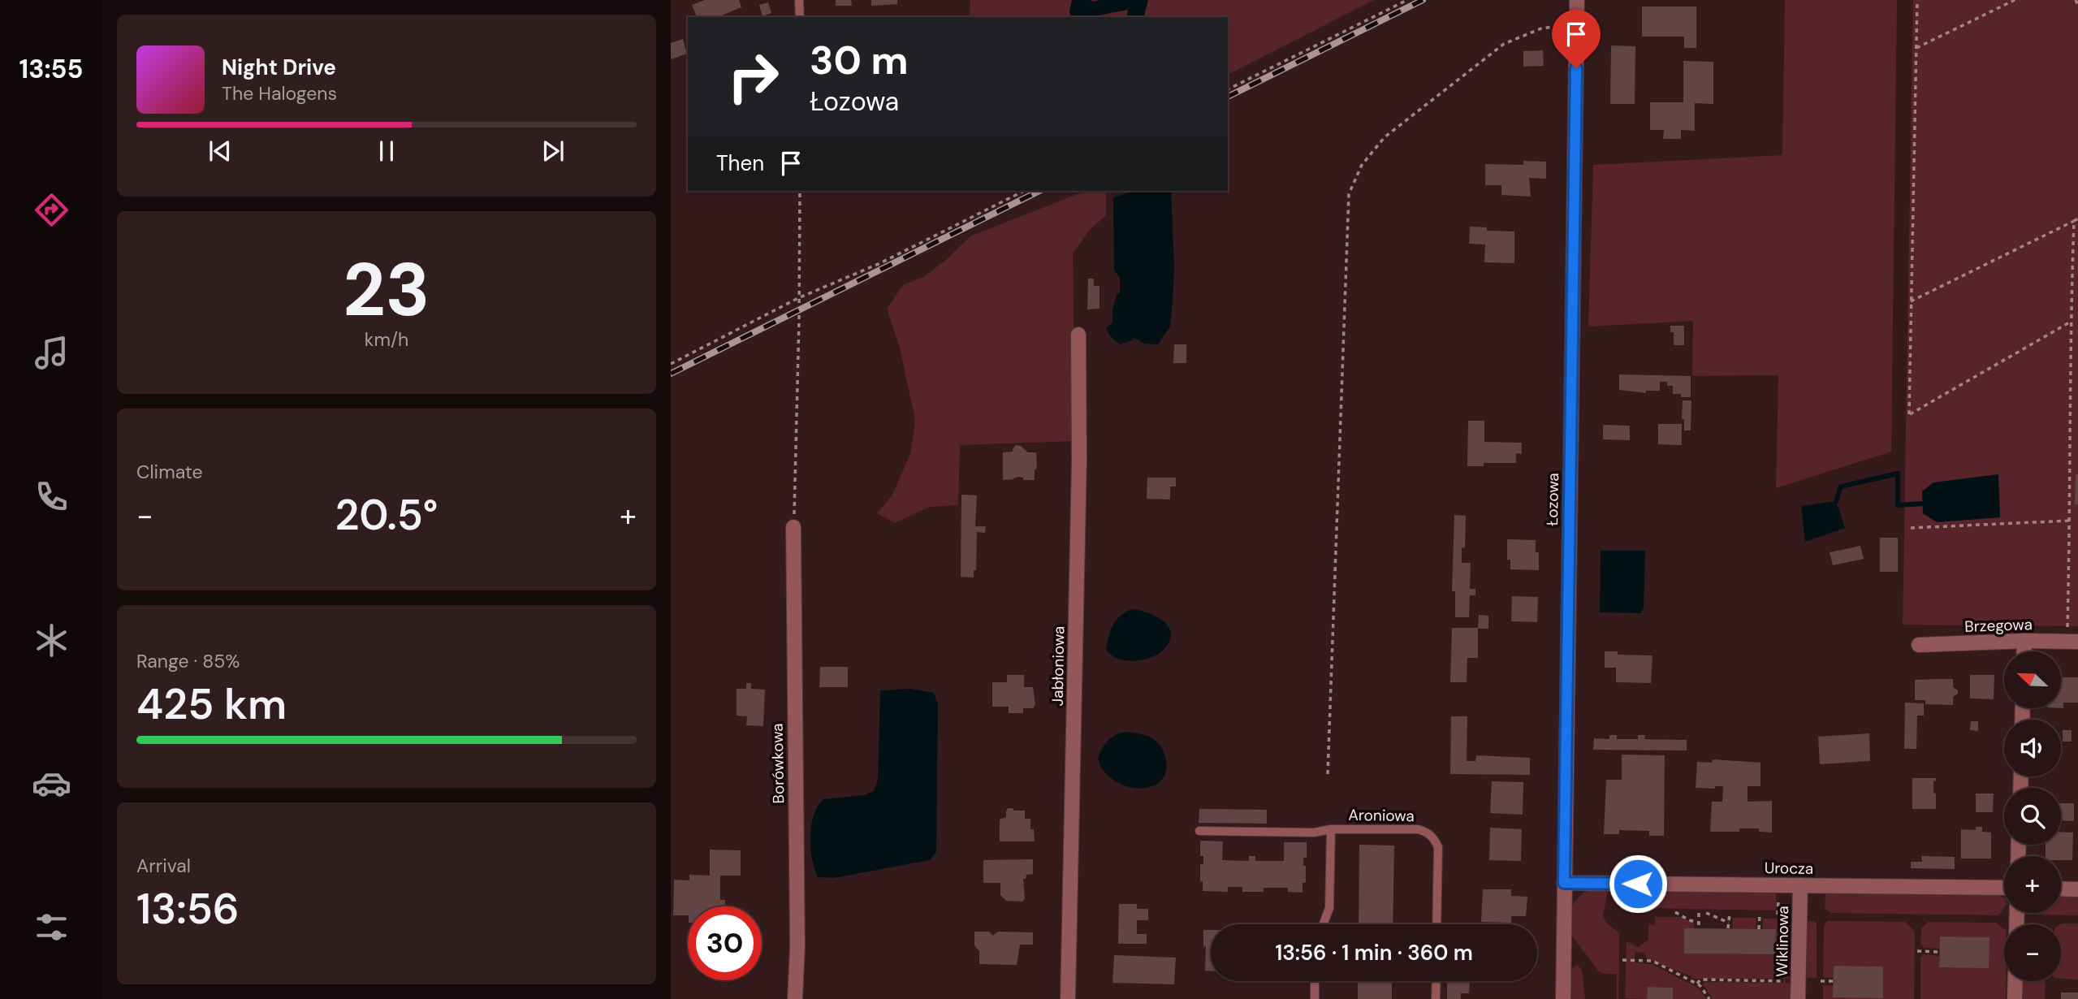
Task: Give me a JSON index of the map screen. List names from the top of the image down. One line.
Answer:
{"streets":{"street":["Łozowa","Brzegowa","Jabłoniowa","Borówkowa","Urocza","Wiklinowa"],"lane":["Aroniowa"]},"crossings":[["Łozowa","Urocza"],["Urocza","Wiklinowa"]],"north":"top left","page":{"tabs":"13:55","turn":["30 m","Łozowa"],"song":["Night Drive","The Halogens"],"then":"Then","tile":[["23","km/h"],"Climate",["Range · 85%","425 km"],["Arrival","13:56"]],"heat":["−","20.5°","+"],"map_buttons":["+","−"],"limit":"30","trip":"13:56 · 1 min · 360 m"}}
